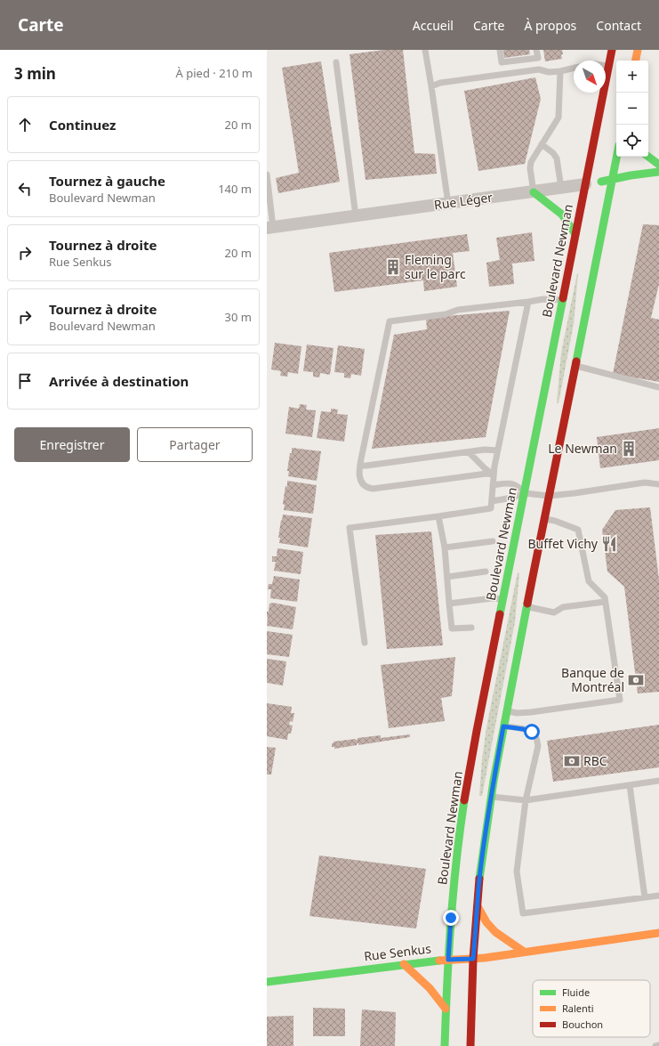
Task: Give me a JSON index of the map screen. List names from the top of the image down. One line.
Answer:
{"streets":{"main road":["Rue Léger","Boulevard Newman","Rue Senkus"]},"crossings":[["Rue Léger","Boulevard Newman"],["Boulevard Newman","Rue Senkus"]],"places":{"building":["Fleming sur le parc","Le Newman"],"restaurant":["Buffet Vichy"],"bank":["Banque de Montréal","RBC"]},"legend":["Fluide","Ralenti","Bouchon"],"north":"bottom right","page":{"header":"Carte","nav":["Accueil","Carte","À propos","Contact"],"heading":["3 min","À pied · 210 m"],"map_buttons":["+","−"],"list":[["Continuez","20 m"],["Tournez à gauche","Boulevard Newman","140 m"],["Tournez à droite","Rue Senkus","20 m"],["Tournez à droite","Boulevard Newman","30 m"],"Arrivée à destination"],"buttons":["Enregistrer","Partager"]}}
